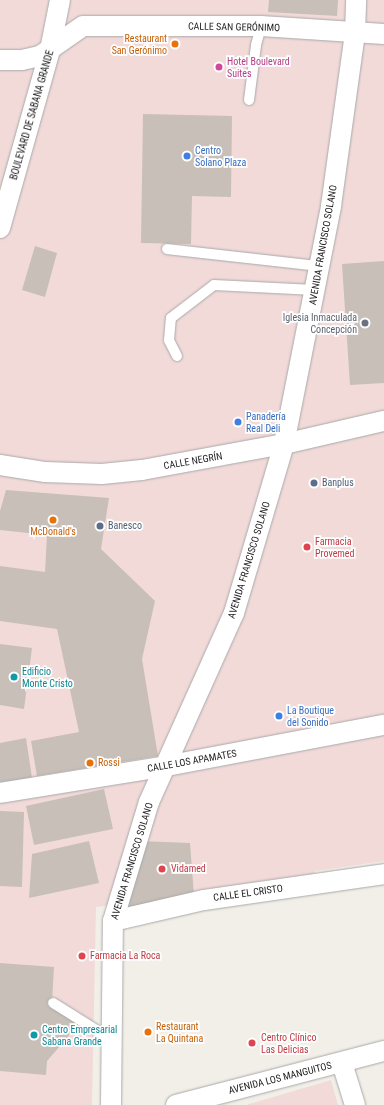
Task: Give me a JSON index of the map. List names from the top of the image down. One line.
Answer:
{"streets":{"street":["CALLE SAN GERÓNIMO","BOULEVARD DE SABANA GRANDE","AVENIDA FRANCISCO SOLANO","CALLE NEGRÍN","CALLE LOS APAMATES","CALLE EL CRISTO","AVENIDA LOS MANGUITOS"]},"crossings":[["CALLE SAN GERÓNIMO","BOULEVARD DE SABANA GRANDE"],["CALLE SAN GERÓNIMO","AVENIDA FRANCISCO SOLANO"],["AVENIDA FRANCISCO SOLANO","CALLE NEGRÍN"],["AVENIDA FRANCISCO SOLANO","CALLE LOS APAMATES"],["AVENIDA FRANCISCO SOLANO","CALLE EL CRISTO"]],"places":["Restaurant San Gerónimo","Hotel Boulevard Suites","Centro Solano Plaza","Iglesia Inmaculada Concepción","Panadería Real Deli","Banplus","McDonald's","Banesco","Farmacia Provemed","Edificio Monte Cristo","La Boutique del Sonido","Rossi","Vidamed","Farmacia La Roca","Restaurant La Quintana","Centro Empresarial Sabana Grande","Centro Clínico Las Delicias"]}
